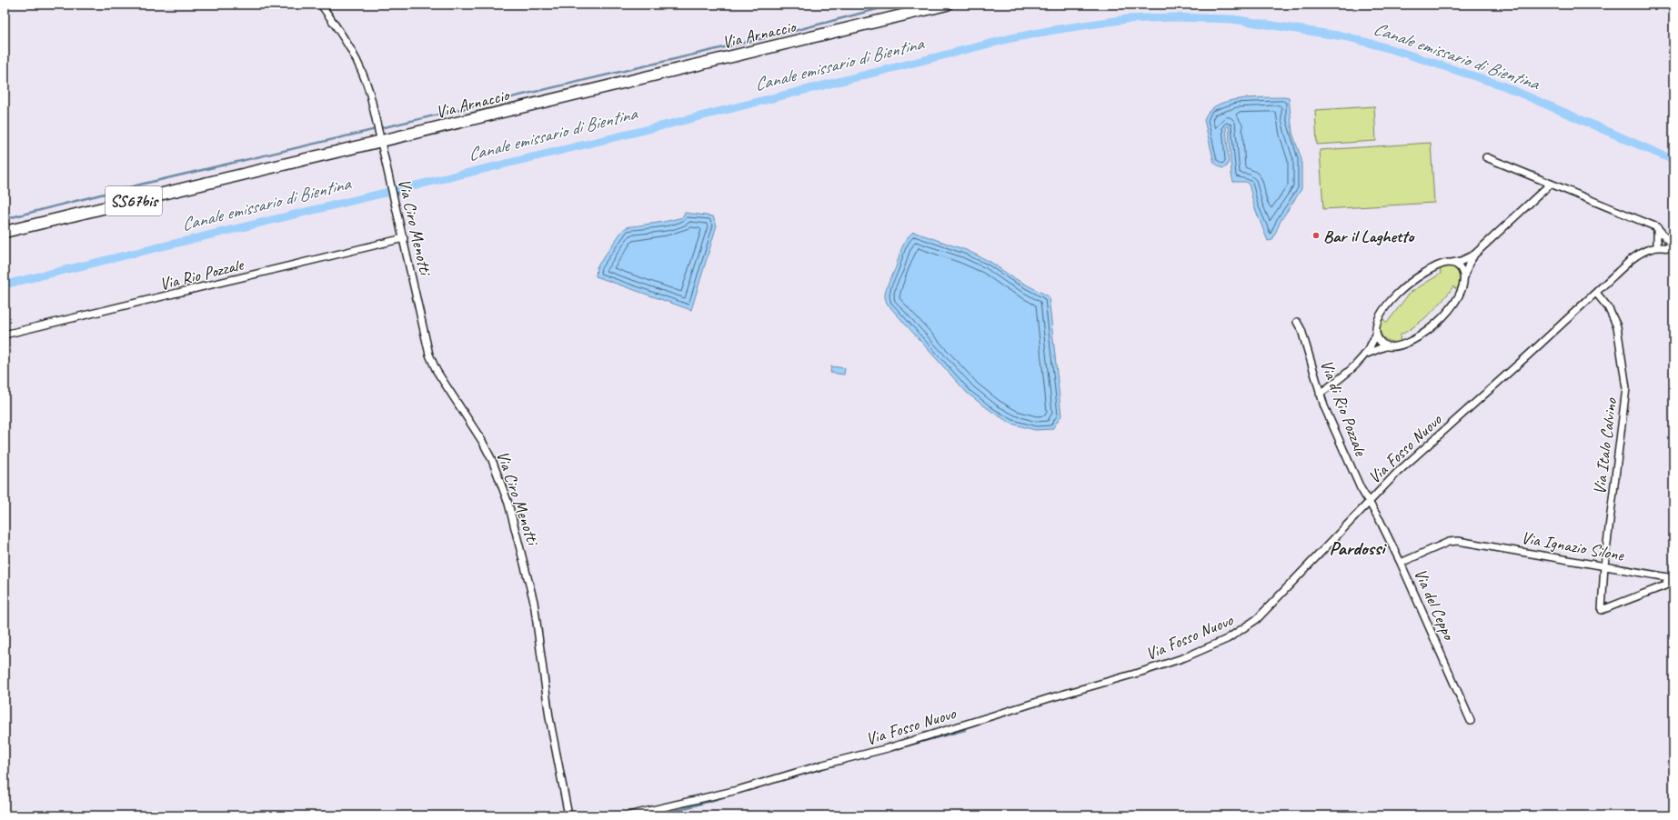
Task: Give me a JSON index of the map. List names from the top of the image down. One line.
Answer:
{"streets":{"main road":["Via Arnaccio","SS67bis"],"street":["Via Ciro Menotti","Via Rio Pozzale","Via di Rio Pozzale","Via Italo Calvino","Via Fosso Nuovo","Via Ignazio Silone","Via del Ceppo"]},"crossings":[["Via Arnaccio","Via Ciro Menotti"],["Via Ciro Menotti","Via Rio Pozzale"],["Via di Rio Pozzale","Via Fosso Nuovo"],["Via di Rio Pozzale","Via del Ceppo"],["Via Italo Calvino","Via Fosso Nuovo"],["Via Italo Calvino","Via Ignazio Silone"],["Via Fosso Nuovo","Via del Ceppo"],["Via Ignazio Silone","Via del Ceppo"]],"districts":["Pardossi"],"water":["Canale emissario di Bientina"],"places":["Bar il Laghetto"]}
